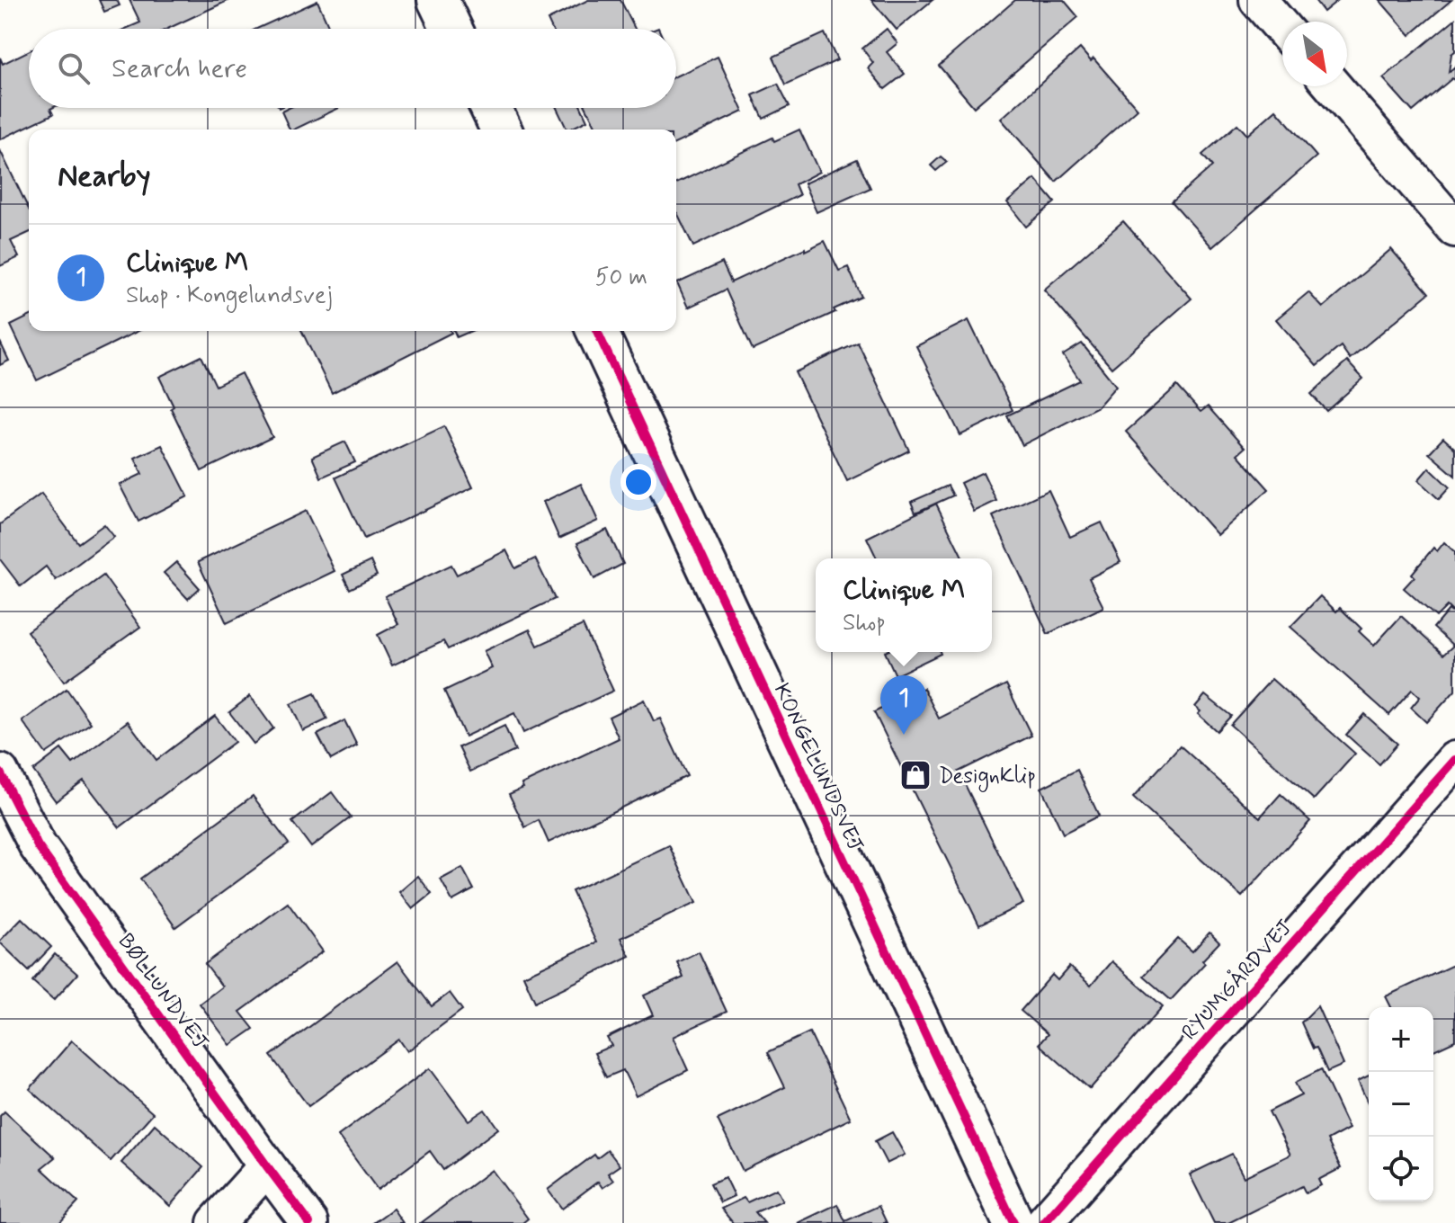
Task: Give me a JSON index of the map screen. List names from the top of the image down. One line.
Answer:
{"streets":{"street":["KONGELUNDSVEJ","RYUMGÅRDVEJ","BØLLUNDVEJ"]},"places":{"shop":["DesignKlip"]},"north":"bottom right","page":{"search":"Search here","heading":"Nearby","list":[{"mark":"1","name":"Clinique M","note":"Shop · Kongelundsvej","value":"50 m"}],"popup":["Clinique M","Shop"],"pins":"1","map_buttons":["+","−"]}}
